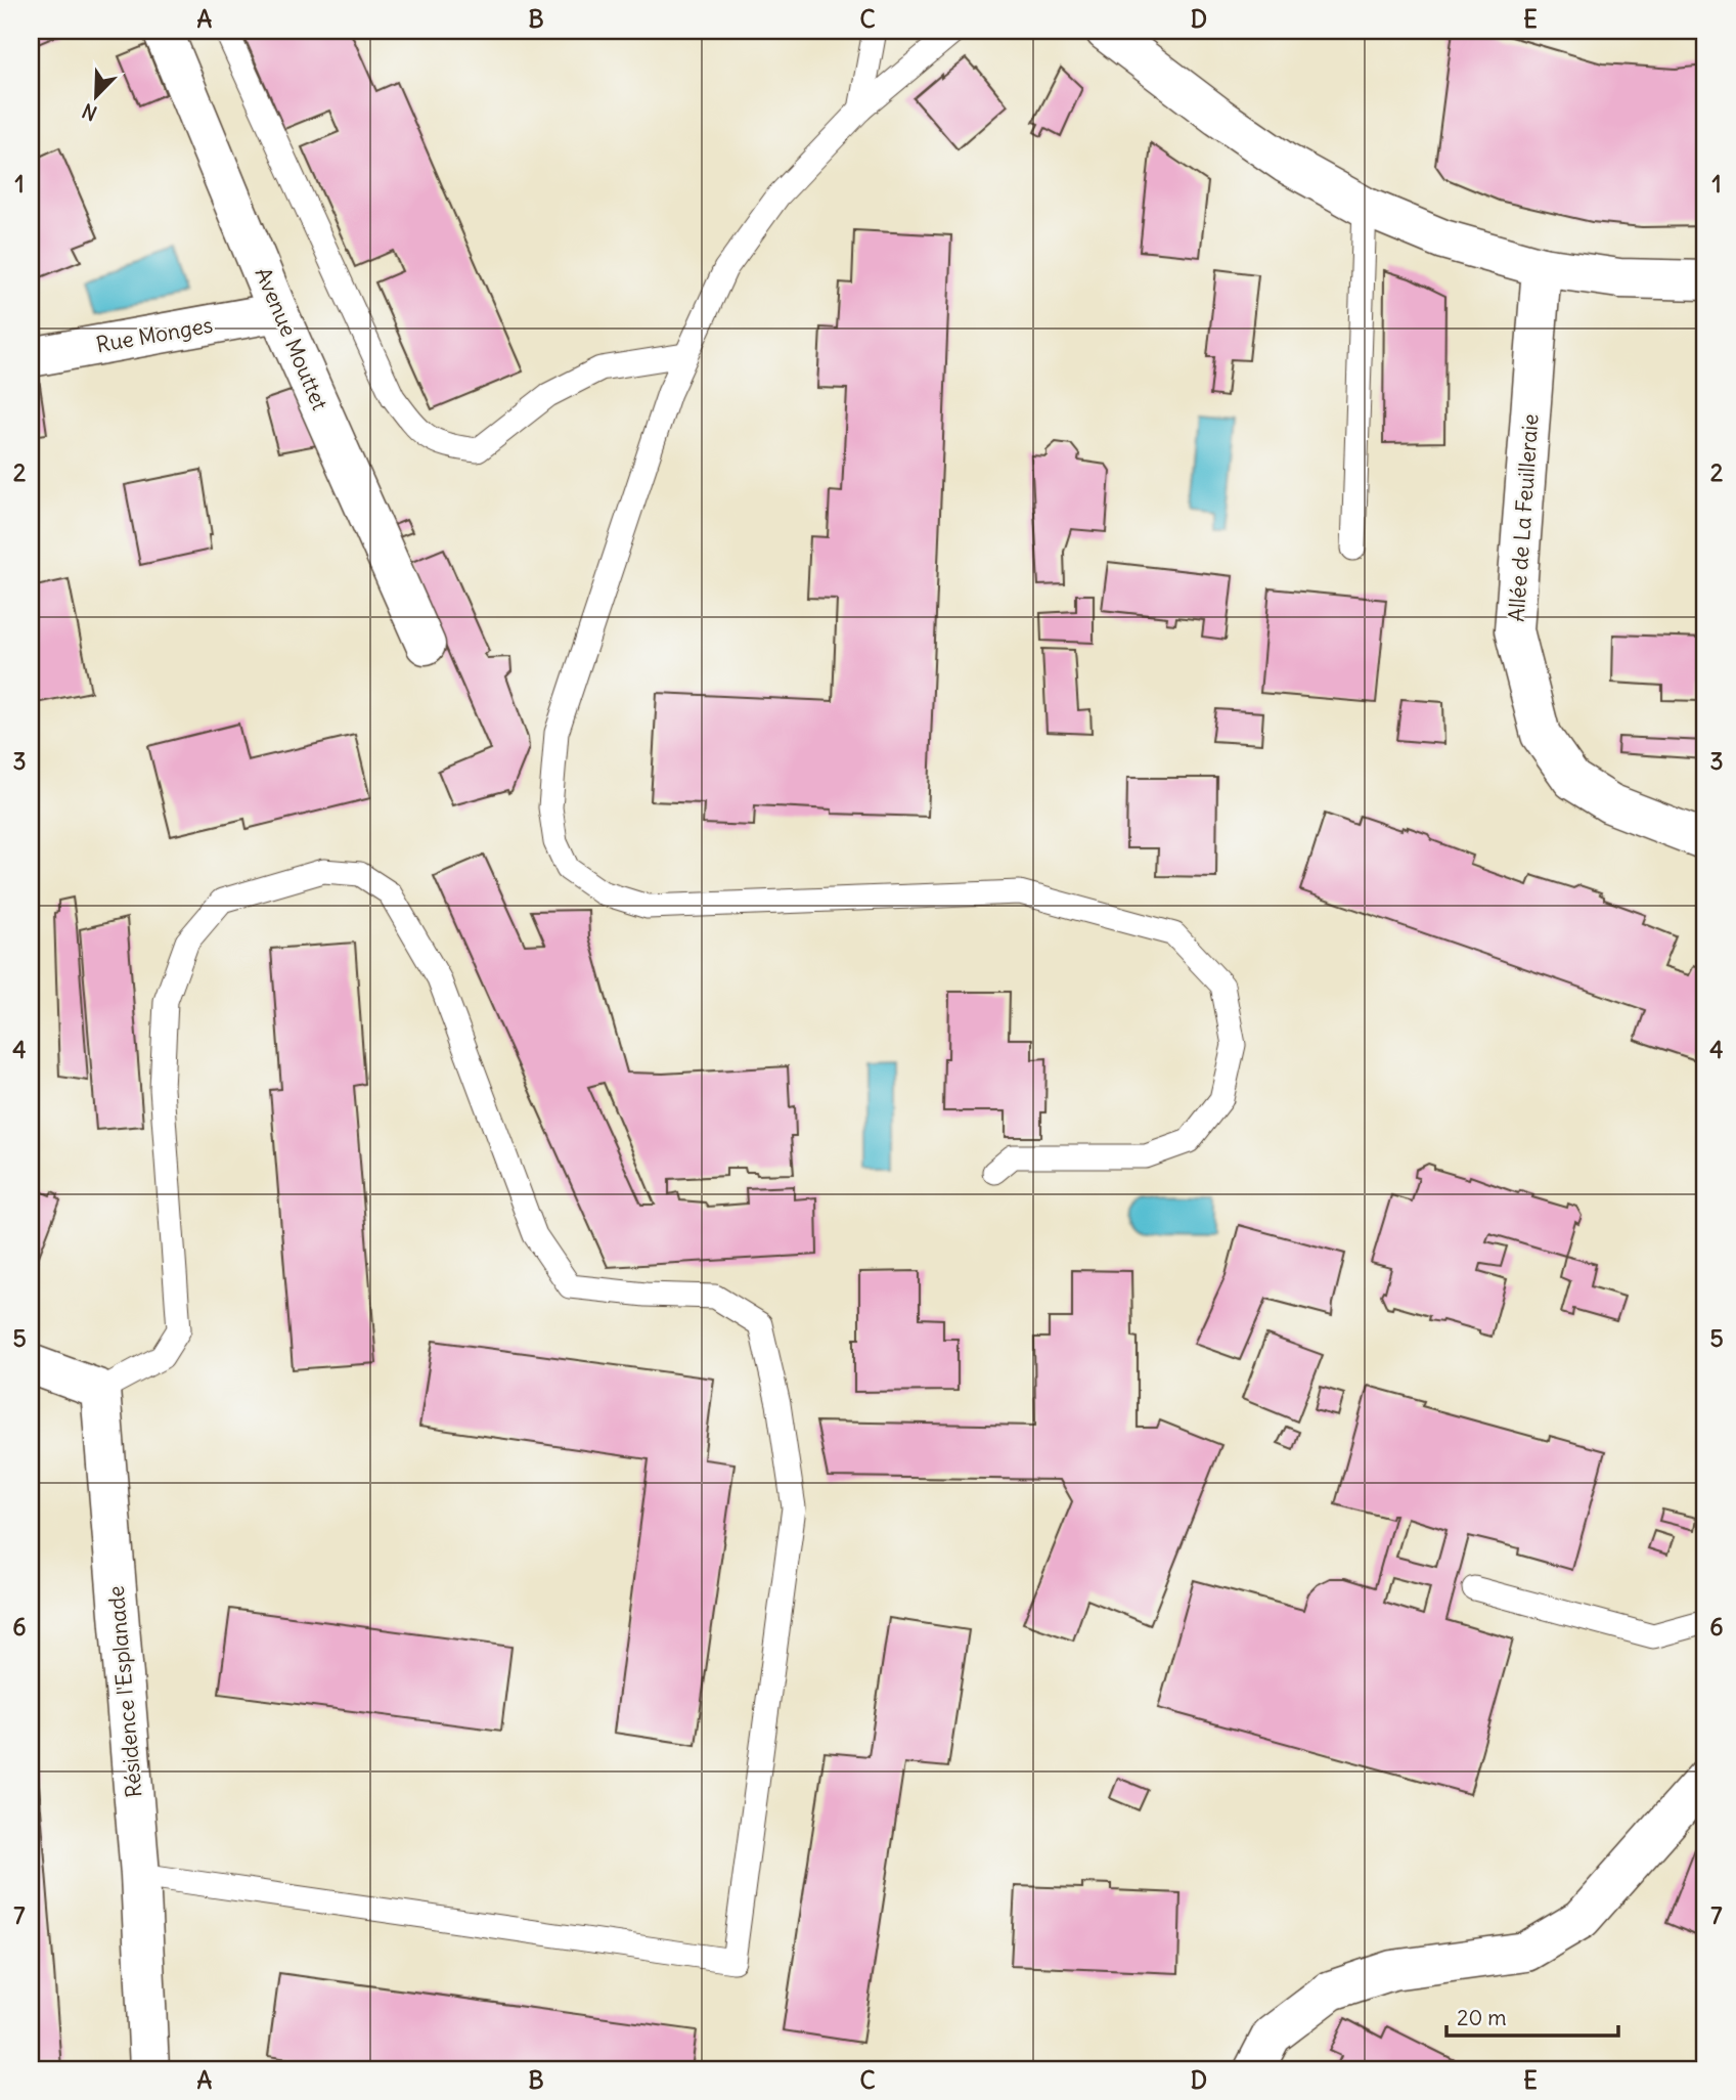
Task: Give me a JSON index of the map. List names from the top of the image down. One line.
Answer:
{"streets":{"street":["Rue Monges","Avenue Mouttet","Allée de La Feuilleraie","Résidence l'Esplanade"]},"crossings":[["Rue Monges","Avenue Mouttet"]],"scale_bar":"20 m","north":"bottom left","grid":{"columns":["A","B","C","D","E"],"rows":["1","2","3","4","5","6","7"]}}
